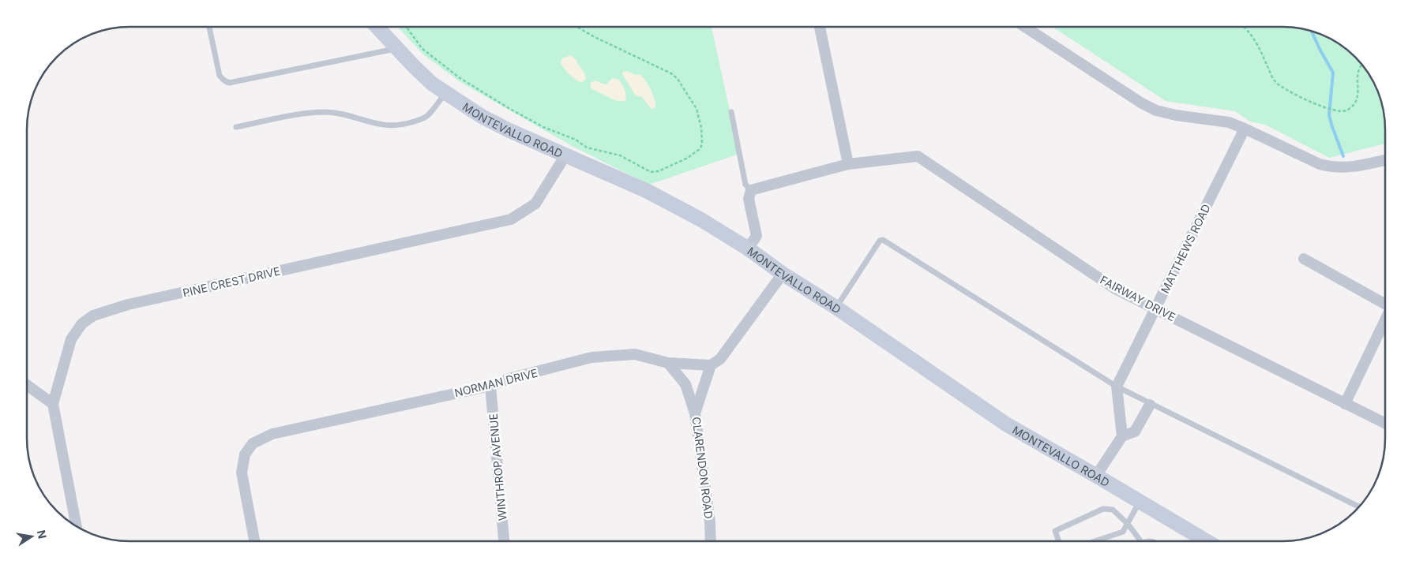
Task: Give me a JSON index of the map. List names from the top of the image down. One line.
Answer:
{"streets":{"main road":["MONTEVALLO ROAD"],"street":["MATTHEWS ROAD","PINE CREST DRIVE","FAIRWAY DRIVE","NORMAN DRIVE","WINTHROP AVENUE","CLARENDON ROAD"]},"crossings":[["MONTEVALLO ROAD","PINE CREST DRIVE"],["MATTHEWS ROAD","FAIRWAY DRIVE"],["NORMAN DRIVE","WINTHROP AVENUE"],["NORMAN DRIVE","CLARENDON ROAD"]],"north":"right"}
